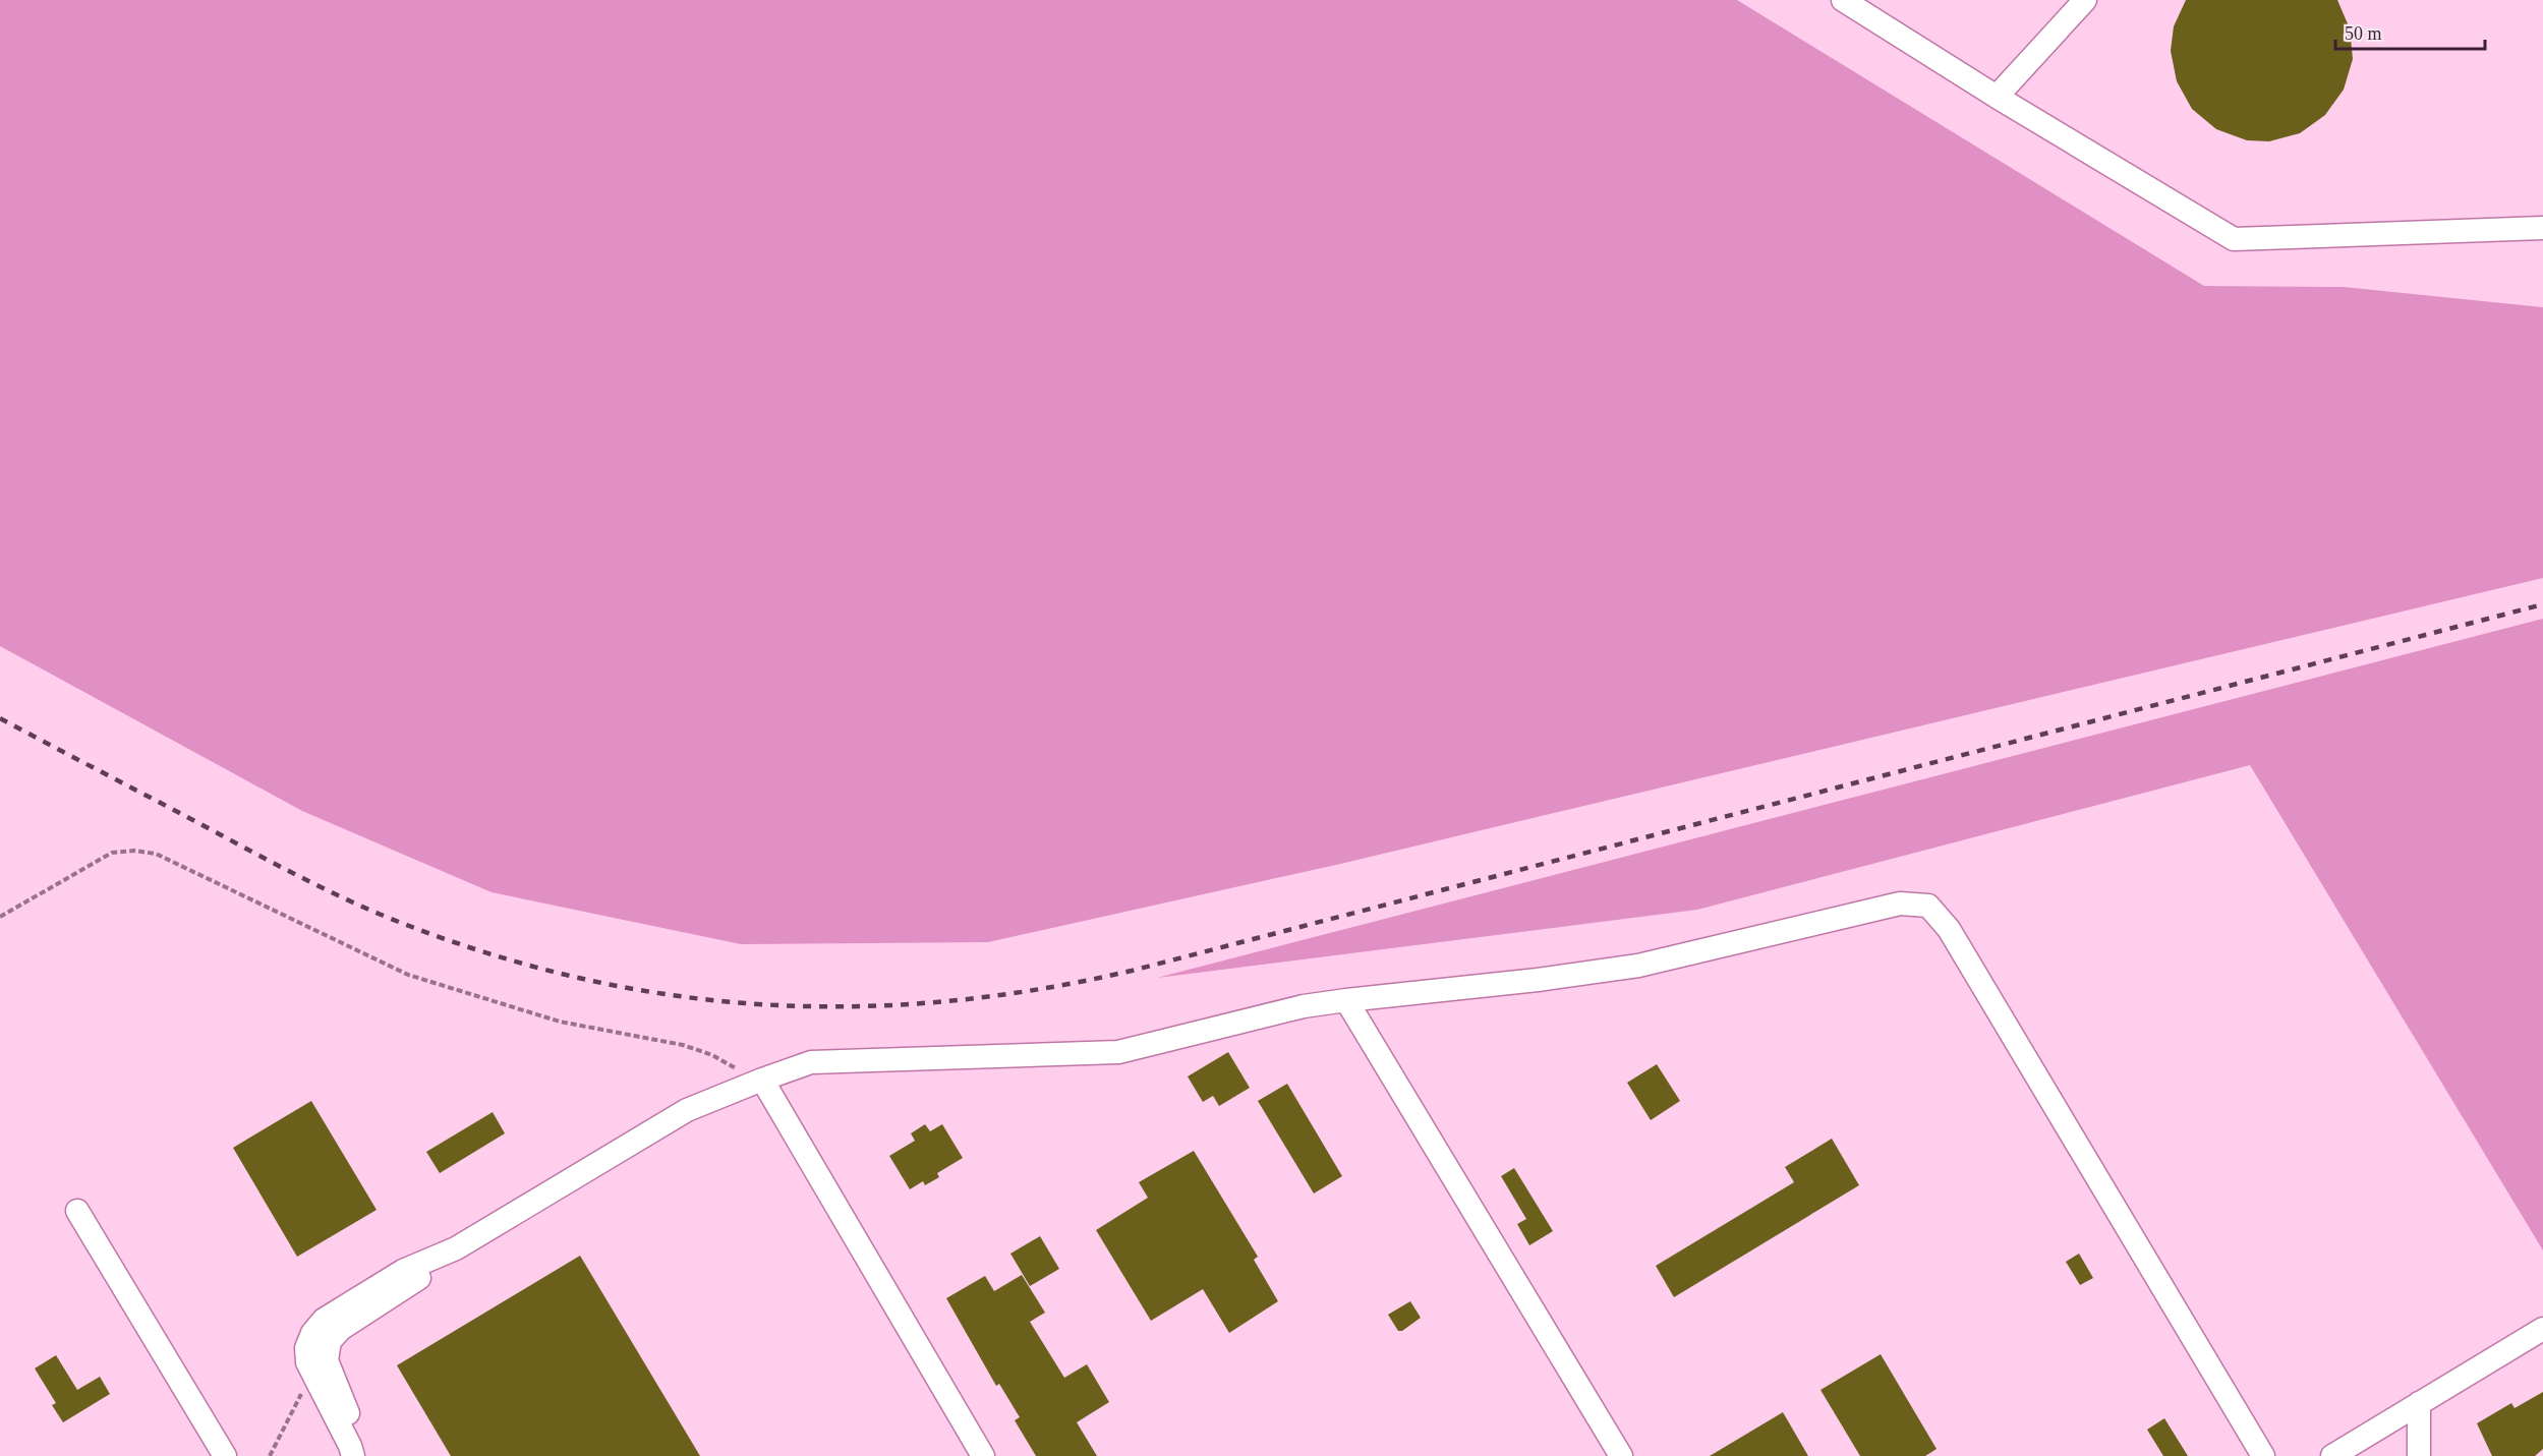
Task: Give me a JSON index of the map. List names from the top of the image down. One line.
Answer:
{"scale_bar":"50 m"}
